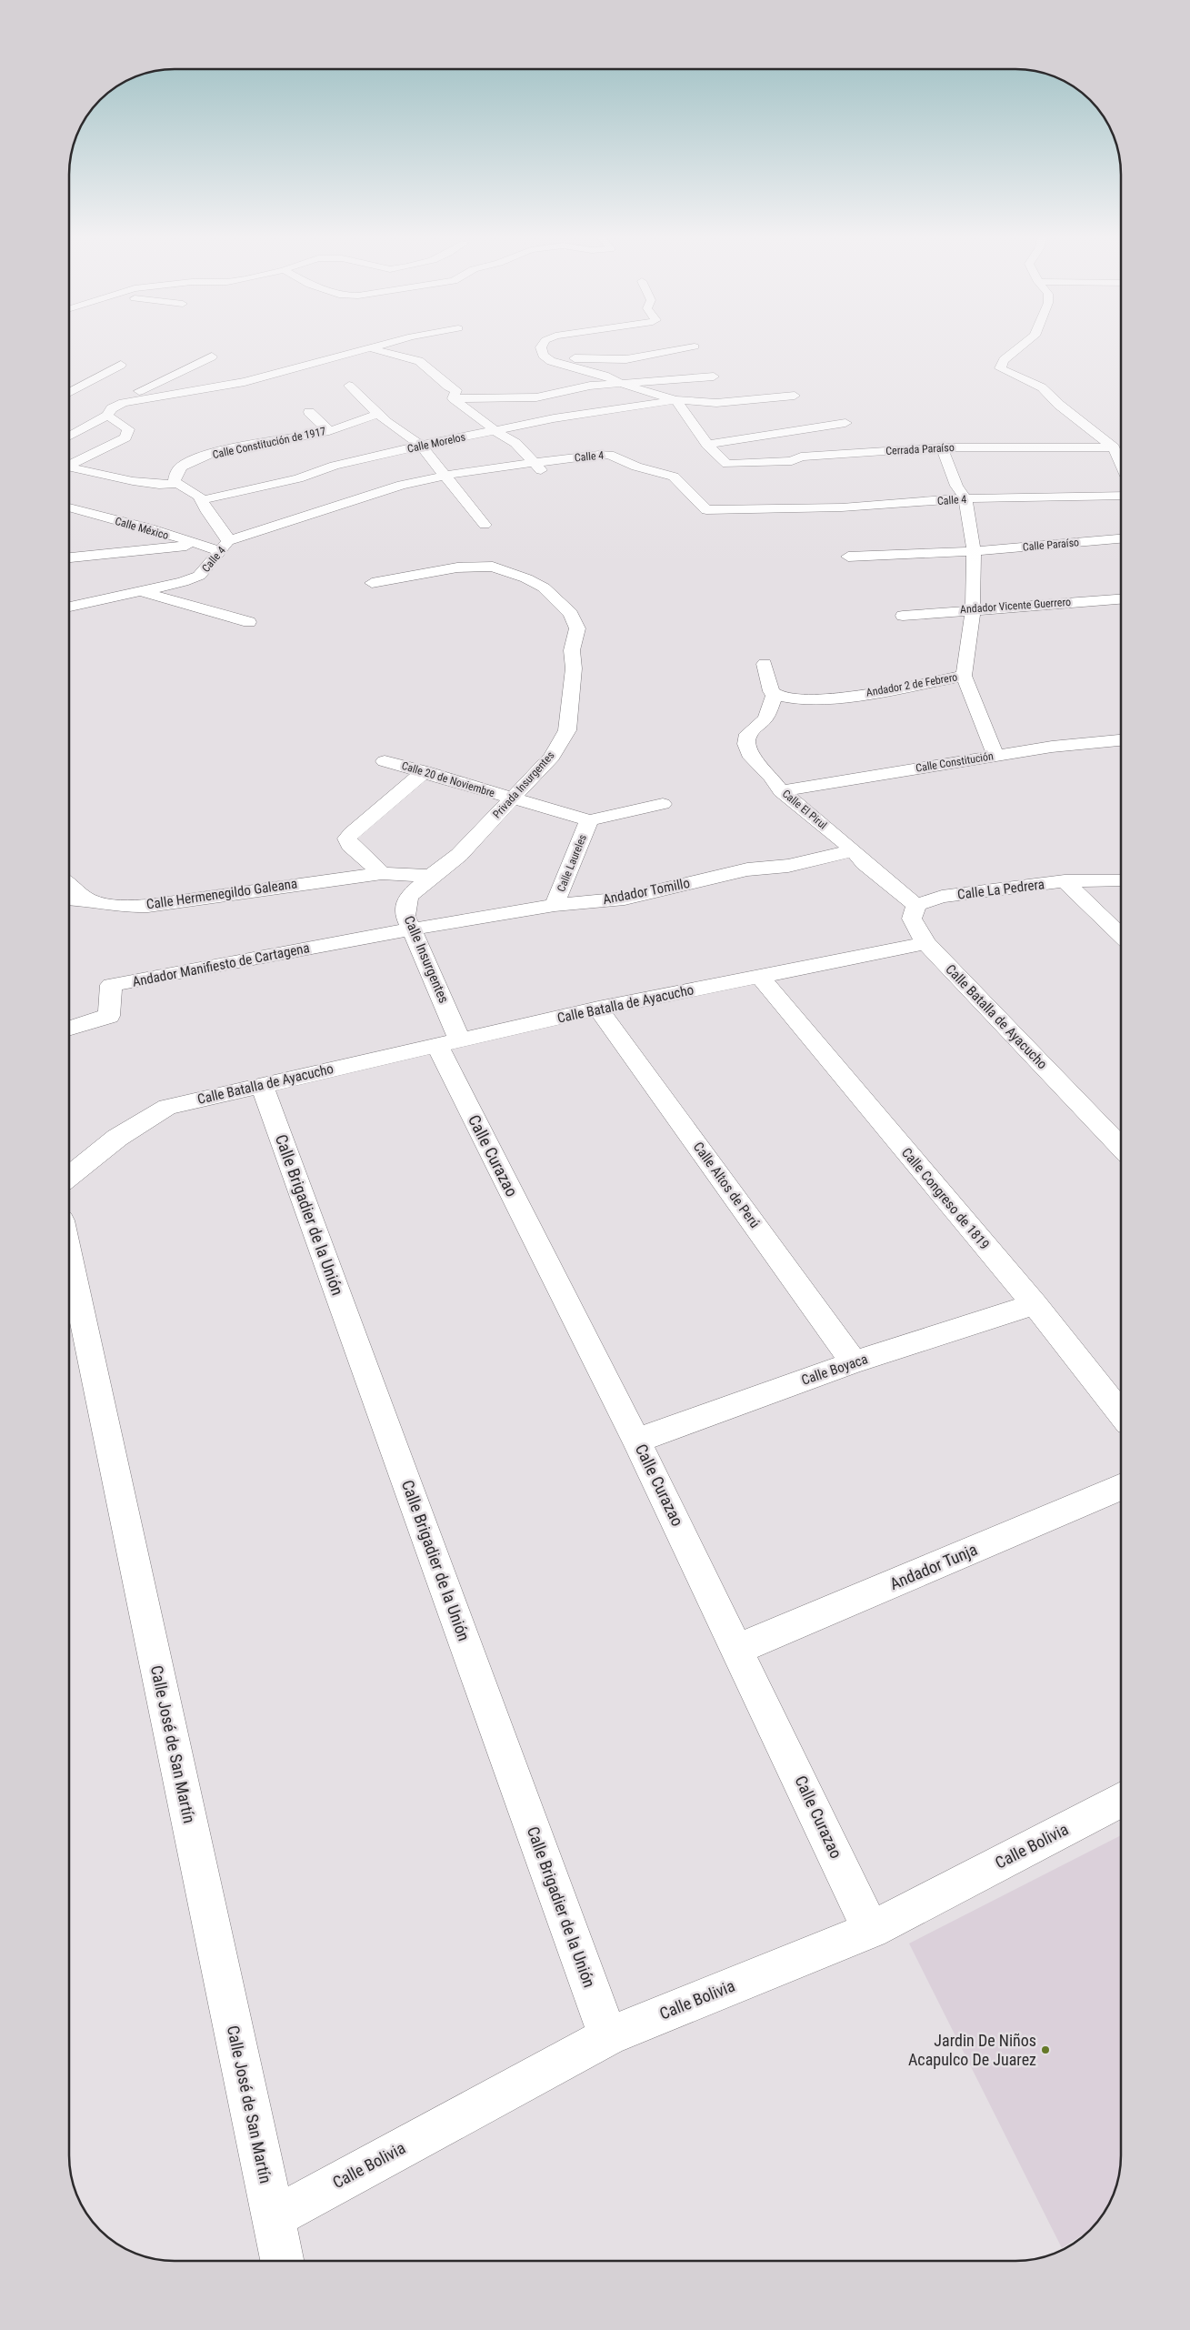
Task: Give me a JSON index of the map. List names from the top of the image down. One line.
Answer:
{"streets":{"street":["Calle Constitución de 1917","Calle Morelos","Cerrada Paraíso","Calle 4","Calle México","Calle Paraíso","Andador Vicente Guerrero","Andador 2 de Febrero","Calle Constitución","Calle 20 de Noviembre","Privada Insurgentes","Calle El Pirul","Calle Laureles","Calle La Pedrera","Andador Tomillo","Calle Hermenegildo Galeana","Calle Insurgentes","Andador Manifiesto de Cartagena","Calle Batalla de Ayacucho","Calle Curazao","Calle Altos de Perú","Calle Congreso de 1819","Calle Brigadier de la Unión","Calle Boyaca","Andador Tunja","Calle José de San Martín","Calle Bolivia"]},"crossings":[["Calle 4","Calle México"],["Andador 2 de Febrero","Calle Constitución"],["Andador 2 de Febrero","Calle El Pirul"],["Calle Constitución","Calle El Pirul"],["Calle 20 de Noviembre","Privada Insurgentes"],["Calle 20 de Noviembre","Calle Laureles"],["Privada Insurgentes","Calle Insurgentes"],["Calle El Pirul","Calle La Pedrera"],["Calle El Pirul","Andador Tomillo"],["Calle Laureles","Andador Tomillo"],["Andador Tomillo","Calle Insurgentes"],["Andador Tomillo","Andador Manifiesto de Cartagena"],["Calle Insurgentes","Andador Manifiesto de Cartagena"],["Calle Insurgentes","Calle Batalla de Ayacucho"],["Calle Insurgentes","Calle Curazao"],["Calle Batalla de Ayacucho","Calle Curazao"],["Calle Batalla de Ayacucho","Calle Altos de Perú"],["Calle Batalla de Ayacucho","Calle Congreso de 1819"],["Calle Batalla de Ayacucho","Calle Brigadier de la Unión"],["Calle Curazao","Calle Boyaca"],["Calle Curazao","Andador Tunja"],["Calle Curazao","Calle Bolivia"],["Calle Altos de Perú","Calle Boyaca"],["Calle Congreso de 1819","Calle Boyaca"],["Calle Brigadier de la Unión","Calle Bolivia"],["Calle José de San Martín","Calle Bolivia"]],"places":["Jardin De Niños Acapulco De Juarez"]}
